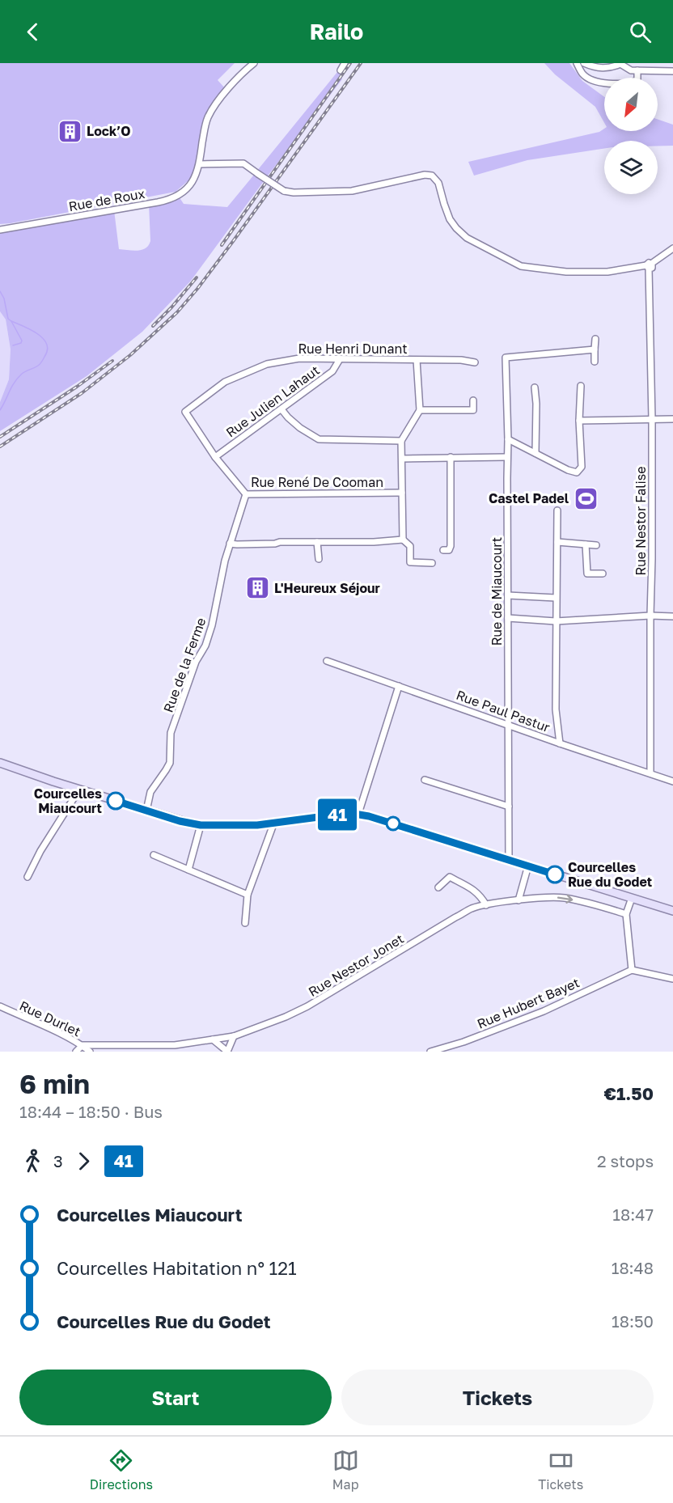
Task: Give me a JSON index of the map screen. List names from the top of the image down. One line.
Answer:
{"streets":{"street":["Rue de Roux","Rue Henri Dunant","Rue Julien Lahaut","Rue René De Cooman","Rue Nestor Falise","Rue de Miaucourt","Rue de la Ferme","Rue Paul Pastur","Rue Nestor Jonet","Rue Hubert Bayet","Rue Durlet"]},"crossings":[["Rue Henri Dunant","Rue Julien Lahaut"],["Rue Henri Dunant","Rue René De Cooman"],["Rue Julien Lahaut","Rue René De Cooman"],["Rue René De Cooman","Rue de la Ferme"],["Rue Nestor Falise","Rue Paul Pastur"],["Rue de Miaucourt","Rue Paul Pastur"],["Rue Nestor Jonet","Rue Durlet"]],"places":{"building":["Lock’O","L'Heureux Séjour"],"sports":["Castel Padel"],"other":["Courcelles Miaucourt","Courcelles Rue du Godet"]},"lines":["bus line 41"],"north":"bottom left","page":{"header":"Railo","on_map":"41","heading":["6 min","18:44 – 18:50 · Bus","€1.50"],"legs":["3","41","2 stops"],"list":[{"name":"Courcelles Miaucourt","value":"18:47"},{"name":"Courcelles Habitation n° 121","value":"18:48"},{"name":"Courcelles Rue du Godet","value":"18:50"}],"buttons":["Start","Tickets"],"tabs":["Directions","Map","Tickets"]}}
